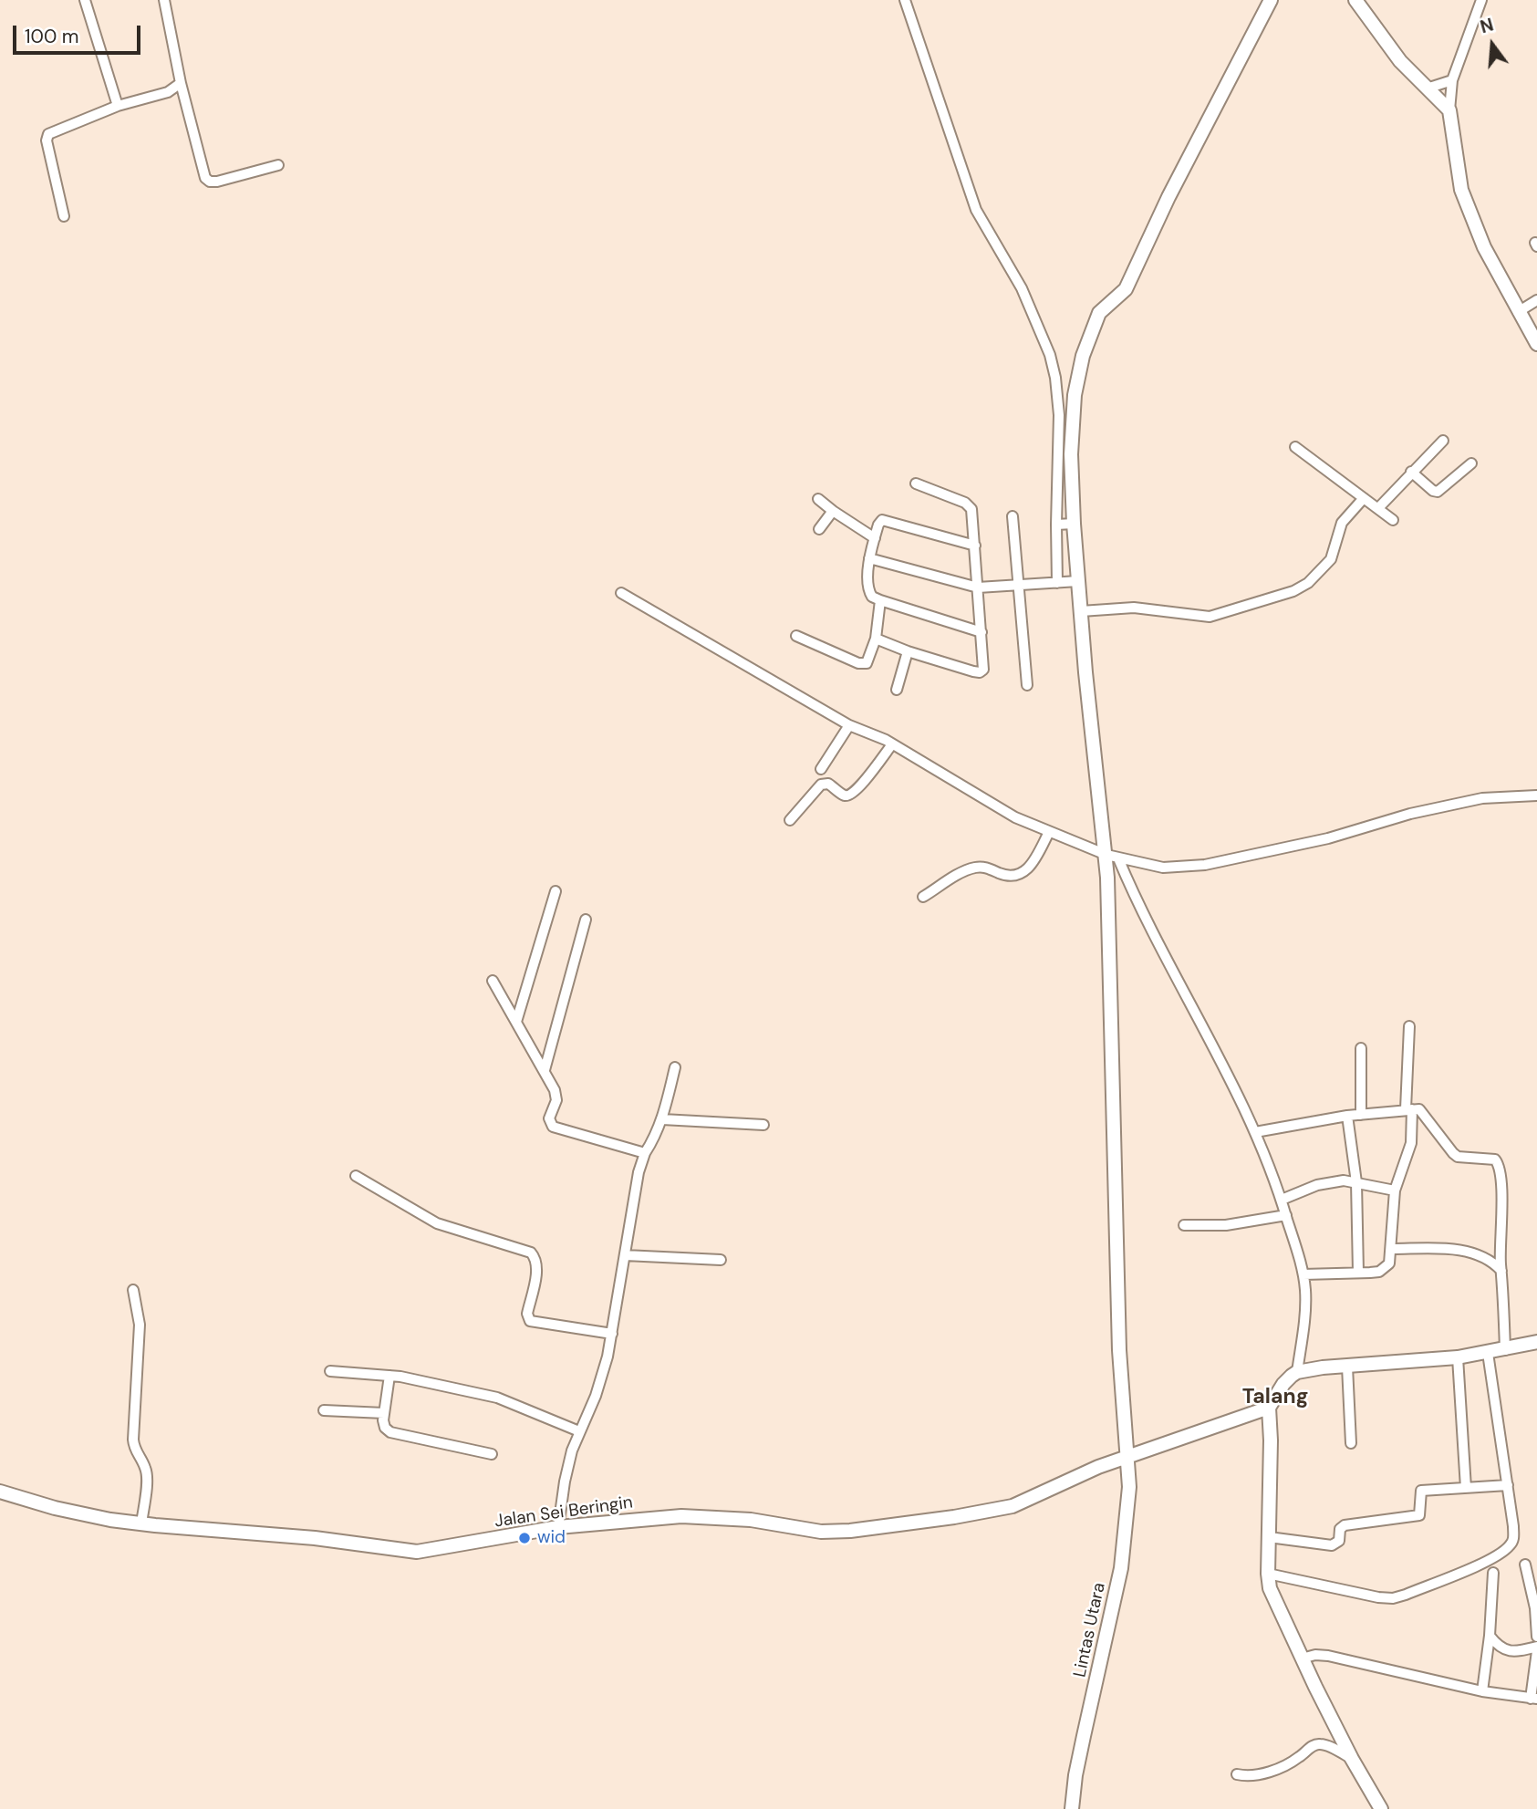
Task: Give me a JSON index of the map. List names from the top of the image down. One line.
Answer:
{"streets":{"street":["Jalan Sei Beringin","Lintas Utara"]},"crossings":[["Jalan Sei Beringin","Lintas Utara"]],"districts":["Talang"],"places":["wid"],"scale_bar":"100 m","north":"top"}
